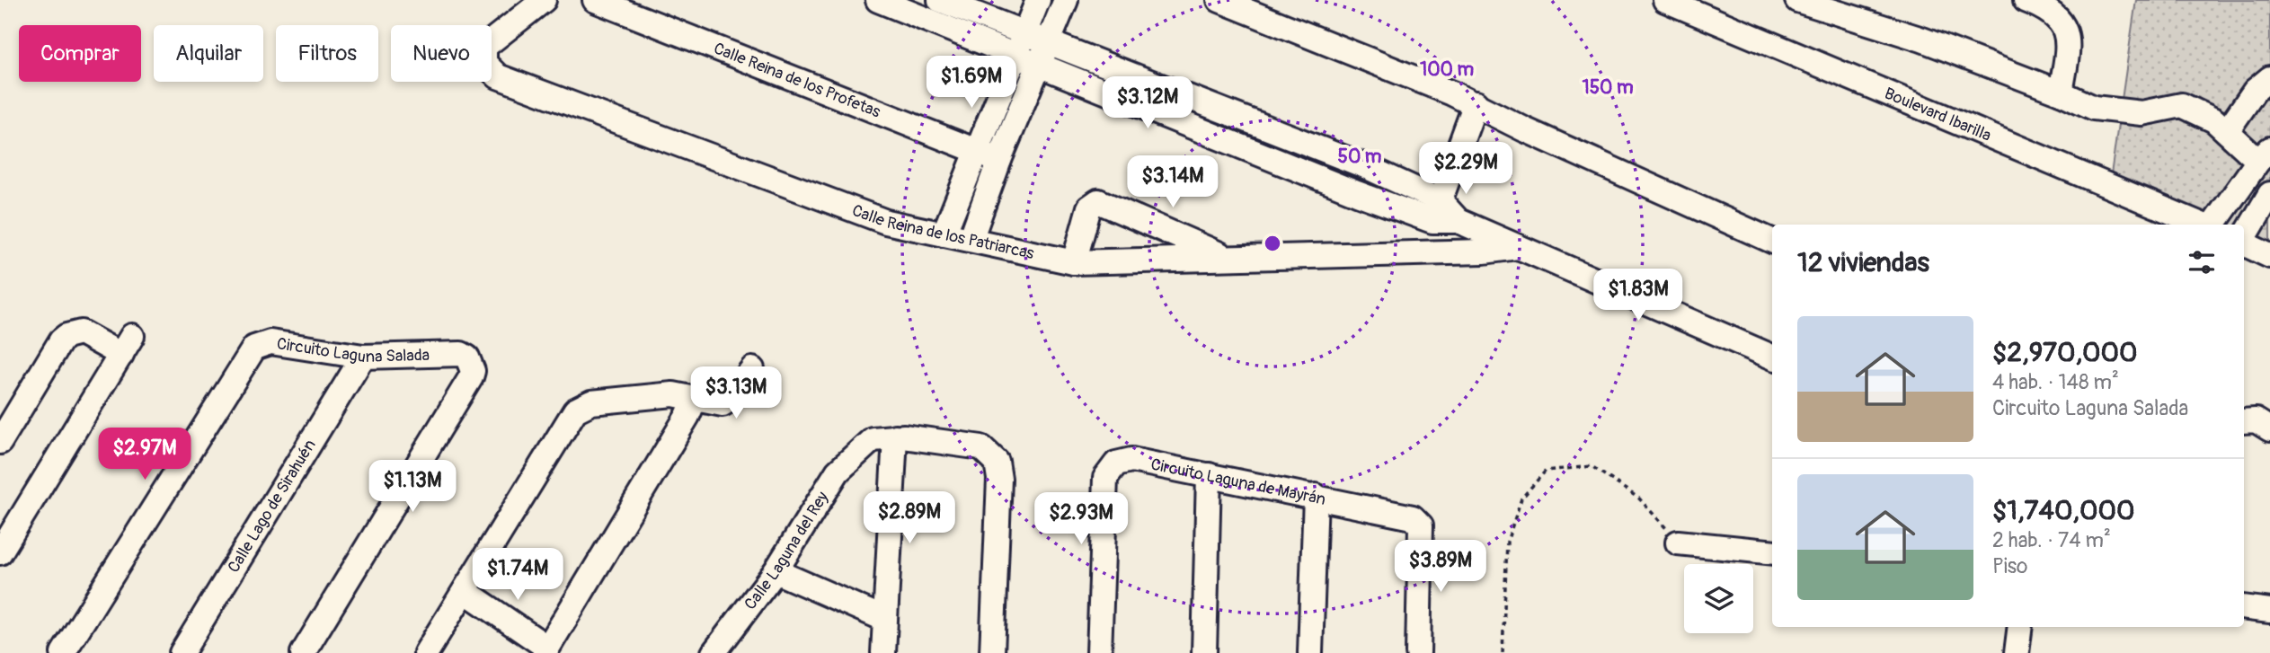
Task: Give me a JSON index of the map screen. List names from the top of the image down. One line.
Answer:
{"streets":{"street":["Calle Reina de los Profetas","Boulevard Ibarilla","Calle Reina de los Patriarcas","Circuito Laguna Salada","Circuito Laguna de Mayrán","Calle Lago de Sirahuén","Calle Laguna del Rey"]},"crossings":[["Circuito Laguna Salada","Calle Lago de Sirahuén"]],"page":{"chip":["Comprar","Alquilar","Filtros","Nuevo"],"price":["$1.69M","$3.12M","$2.29M","$3.14M","$1.83M","$3.13M","$2.97M","$1.13M","$2.89M","$2.93M","$3.89M","$1.74M"],"heading":"12 viviendas","list":[{"name":"$2,970,000","note":"4 hab. · 148 m² · Circuito Laguna Salada"},{"name":"$1,740,000","note":"2 hab. · 74 m² · Piso"}]},"rings":["100 m","150 m","50 m"]}
